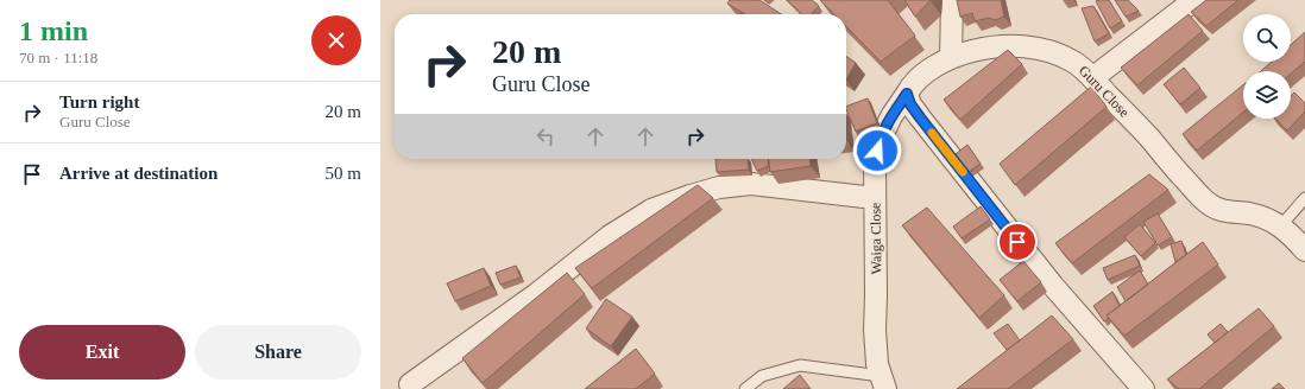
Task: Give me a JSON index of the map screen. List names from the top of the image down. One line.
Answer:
{"streets":{"street":["Guru Close","Waiga Close"]},"crossings":[["Guru Close","Waiga Close"]],"page":{"heading":["1 min","70 m · 11:18"],"turn":["20 m","Guru Close"],"list":[{"name":"Turn right","note":"Guru Close","value":"20 m"},{"name":"Arrive at destination","value":"50 m"}],"buttons":["Exit","Share"]}}
